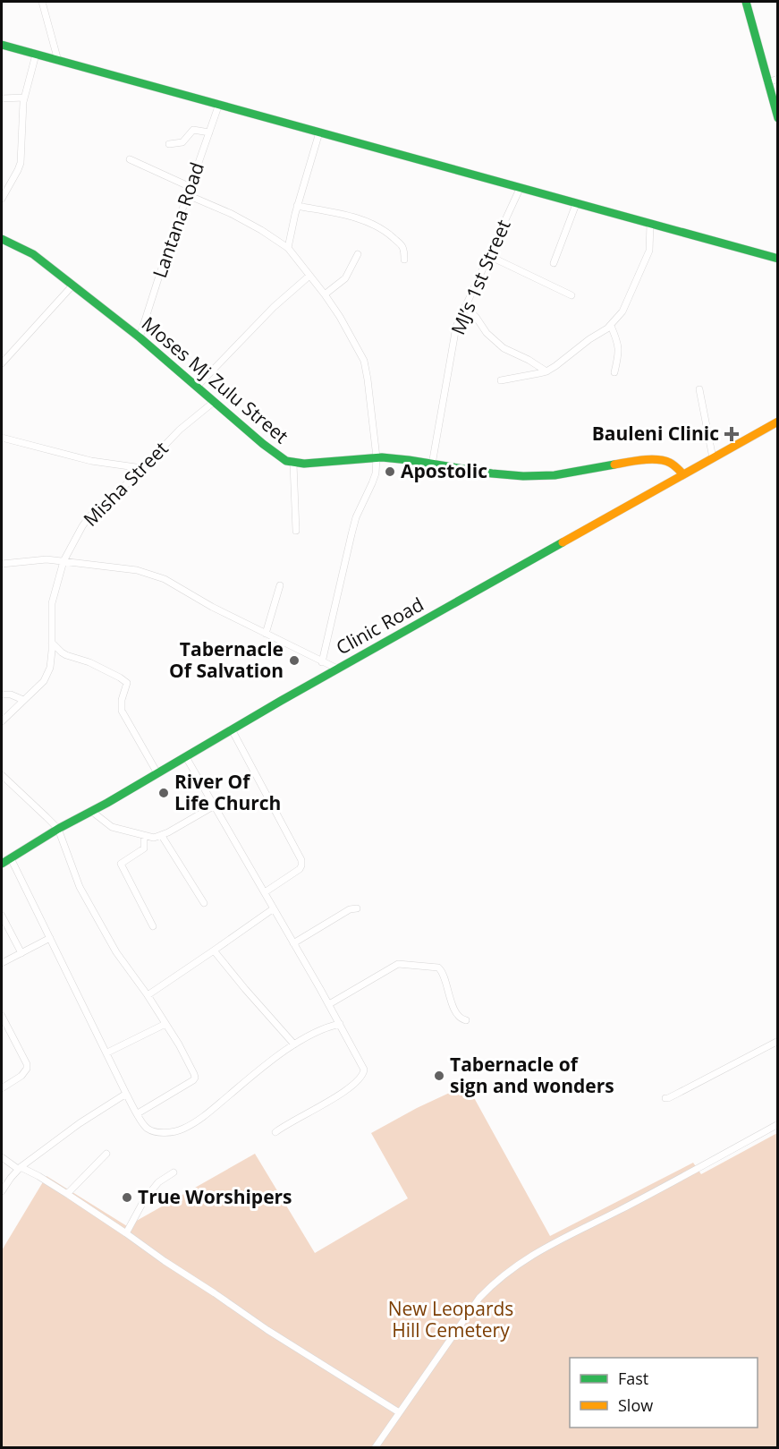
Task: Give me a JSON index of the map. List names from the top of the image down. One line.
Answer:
{"streets":{"street":["Lantana Road","MJ’s 1st Street","Moses Mj Zulu Street","Misha Street","Clinic Road"]},"crossings":[["Lantana Road","Moses Mj Zulu Street"],["MJ’s 1st Street","Moses Mj Zulu Street"],["Moses Mj Zulu Street","Misha Street"],["Moses Mj Zulu Street","Clinic Road"]],"parks":["New Leopards Hill Cemetery"],"places":{"health":["Bauleni Clinic"],"other":["Apostolic","Tabernacle Of Salvation","River Of Life Church","Tabernacle of sign and wonders","True Worshipers"]},"legend":["Fast","Slow"]}
